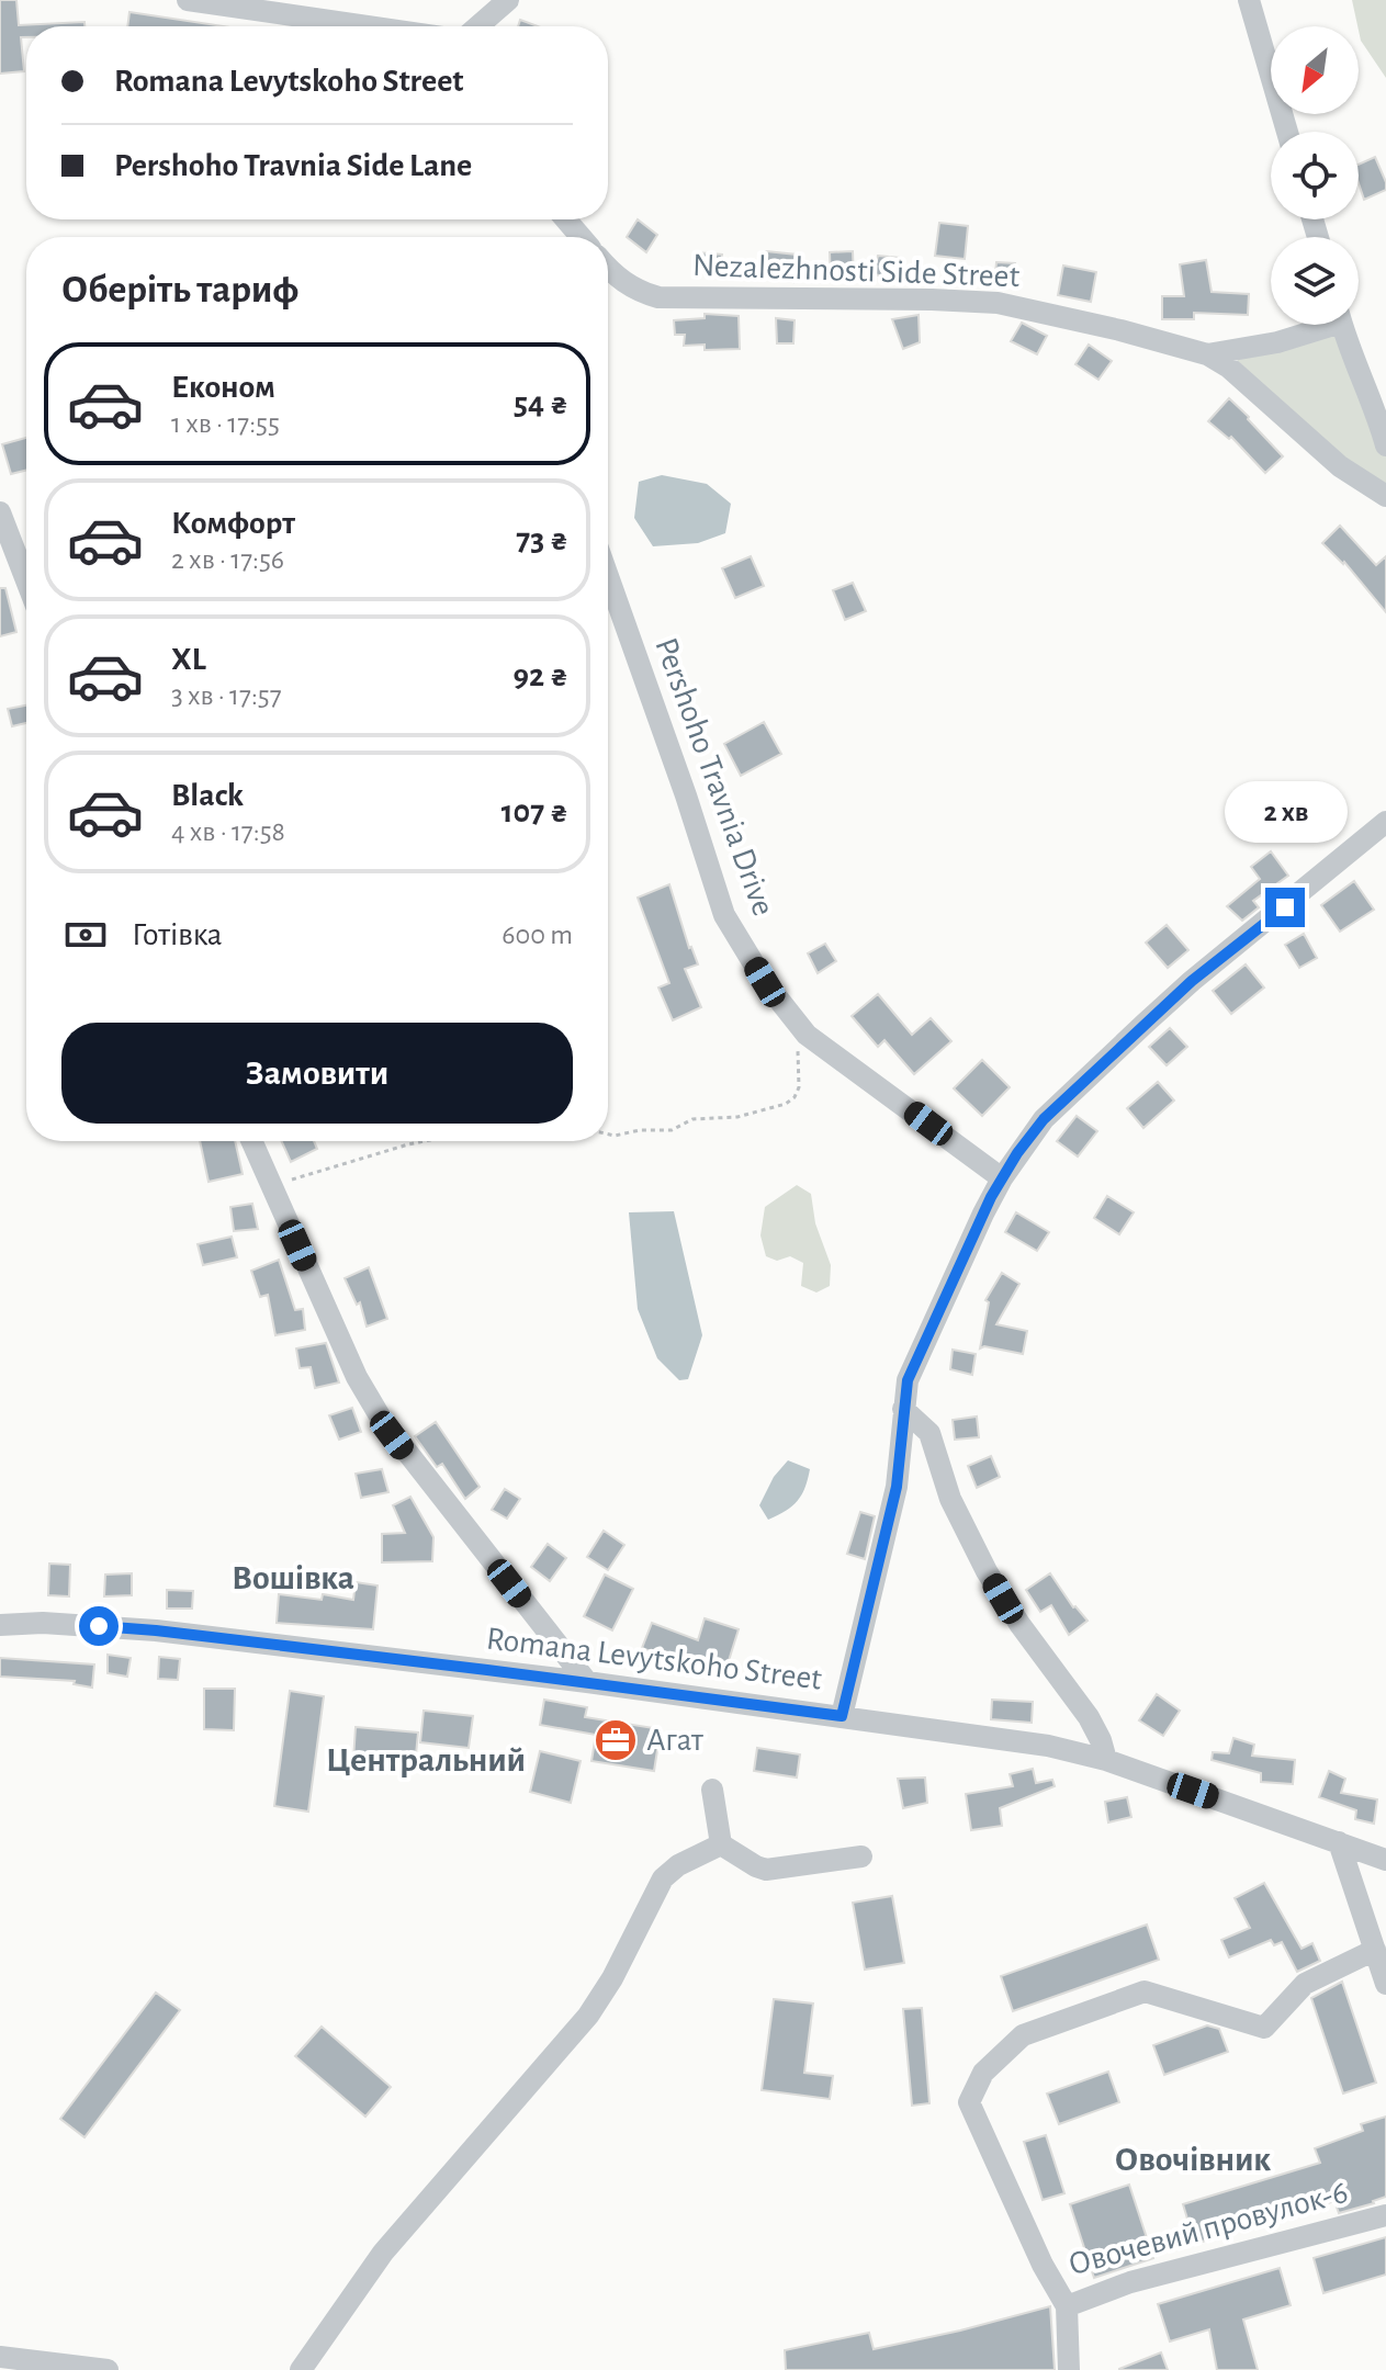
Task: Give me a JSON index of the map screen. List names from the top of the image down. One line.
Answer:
{"streets":{"street":["Nezalezhnosti Side Street","Pershoho Travnia Drive","Romana Levytskoho Street","Овочевий провулок-6"]},"districts":["Вошівка","Центральний","Овочівник"],"places":{"office":["Агат"]},"north":"bottom left","page":{"banner":["Romana Levytskoho Street","Pershoho Travnia Side Lane"],"heading":"Оберіть тариф","list":[{"name":"Економ","note":"1 хв · 17:55","value":"54 ₴"},{"name":"Комфорт","note":"2 хв · 17:56","value":"73 ₴"},{"name":"XL","note":"3 хв · 17:57","value":"92 ₴"},{"name":"Black","note":"4 хв · 17:58","value":"107 ₴"}],"bubble":"2 хв","pay":["Готівка","600 m"],"buttons":"Замовити"}}
